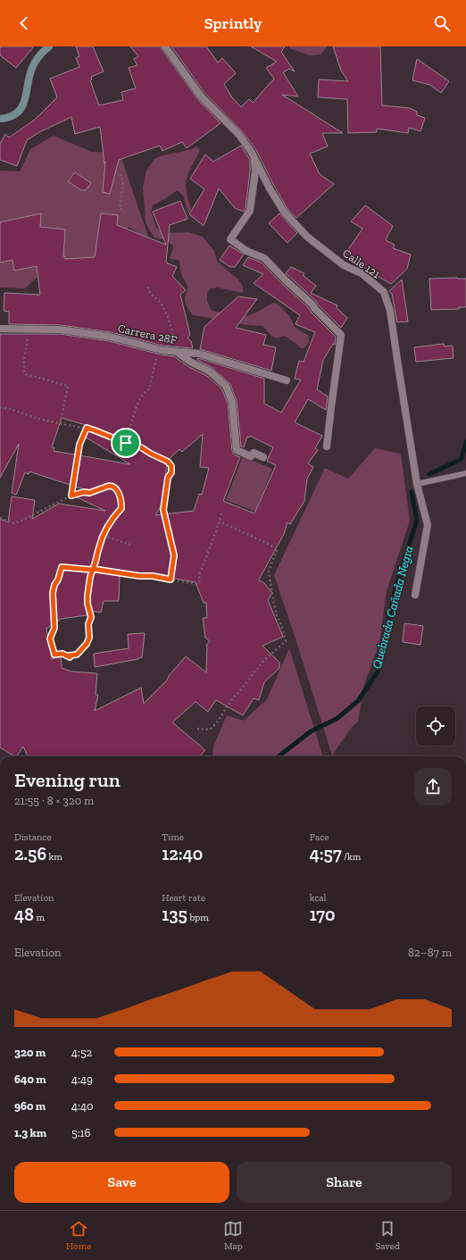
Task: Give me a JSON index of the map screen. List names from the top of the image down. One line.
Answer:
{"streets":{"street":["Calle 121","Carrera 28F"]},"water":["Quebrada Cañada Negra"],"page":{"header":"Sprintly","heading":["Evening run","21:55 · 8 × 320 m"],"stats":[["Distance","2.56 km"],["Time","12:40"],["Pace","4:57 /km"],["Elevation","48 m"],["Heart rate","135 bpm"],["kcal","170"]],"chart":["Elevation","82–87 m"],"list":[{"name":"320 m","note":"4:52"},{"name":"640 m","note":"4:49"},{"name":"960 m","note":"4:40"},{"name":"1.3 km","note":"5:16"}],"buttons":["Save","Share"],"tabs":["Home","Map","Saved"]}}
